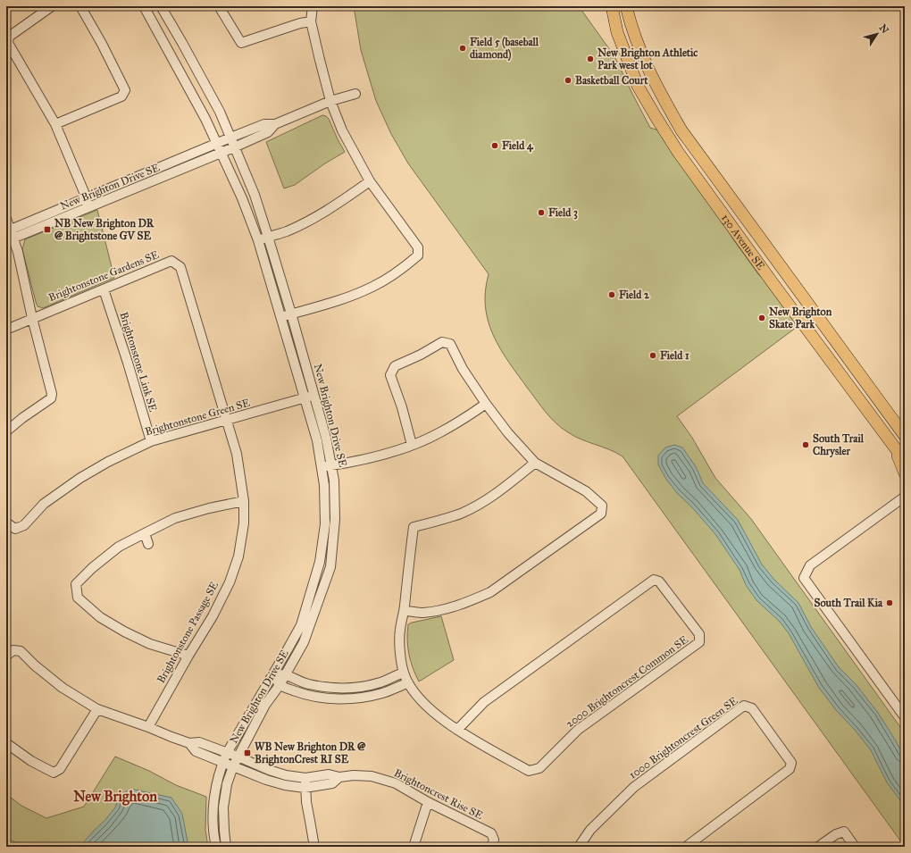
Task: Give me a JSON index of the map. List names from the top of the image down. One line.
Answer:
{"streets":{"main road":["130 Avenue SE"],"street":["New Brighton Drive SE","Brightonstone Gardens SE","Brightonstone Link SE","Brightonstone Green SE","Brightonstone Passage SE","2000 Brightoncrest Common SE","1000 Brightoncrest Green SE","Brightoncrest Rise SE"]},"crossings":[["New Brighton Drive SE","Brightonstone Green SE"],["New Brighton Drive SE","Brightoncrest Rise SE"],["Brightonstone Gardens SE","Brightonstone Link SE"],["Brightonstone Gardens SE","Brightonstone Green SE"],["Brightonstone Gardens SE","Brightonstone Passage SE"],["Brightonstone Link SE","Brightonstone Green SE"],["Brightonstone Green SE","Brightonstone Passage SE"]],"districts":["New Brighton"],"places":{"other":["Field 5 (baseball diamond)","New Brighton Athletic Park west lot","Basketball Court","Field 4","Field 3","Field 2","New Brighton Skate Park","Field 1","South Trail Chrysler","South Trail Kia"],"transit":["NB New Brighton DR @ Brightstone GV SE","WB New Brighton DR @ BrightonCrest RI SE"]},"north":"top right"}
